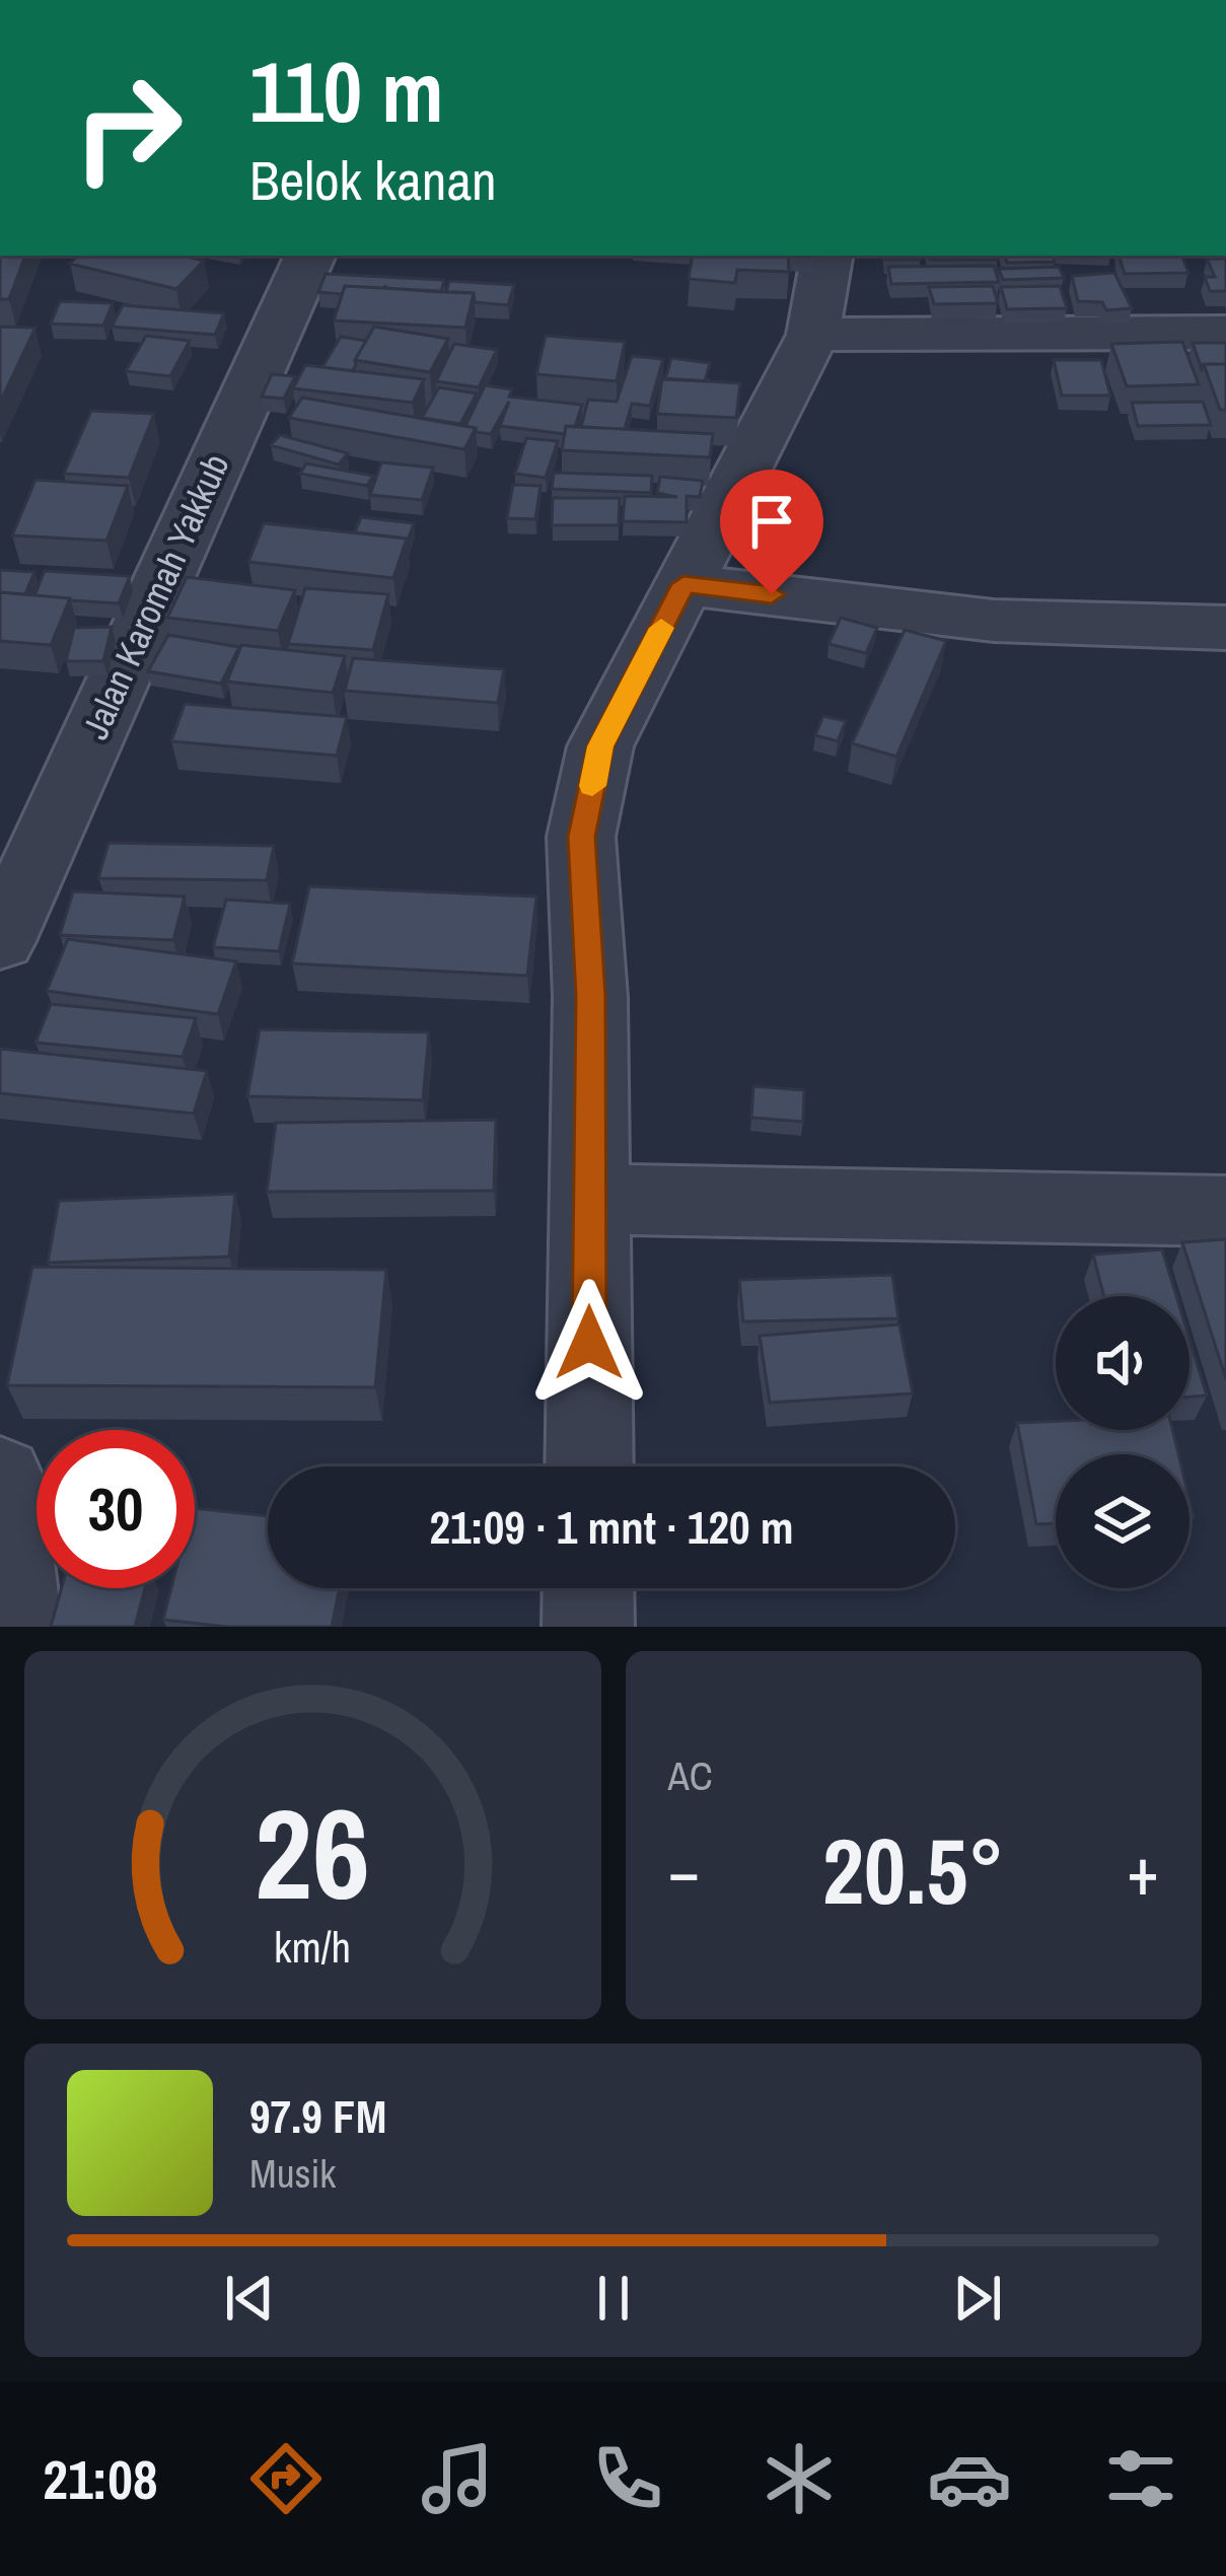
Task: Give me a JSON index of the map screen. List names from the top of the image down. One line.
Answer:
{"streets":{"street":["Jalan Karomah Yakkub"]},"page":{"turn":["110 m","Belok kanan"],"limit":"30","trip":"21:09 · 1 mnt · 120 m","tile":"AC","heat":["−","20.5°","+"],"song":["97.9 FM","Musik"],"tabs":"21:08","gauge":["26","km/h"]}}
